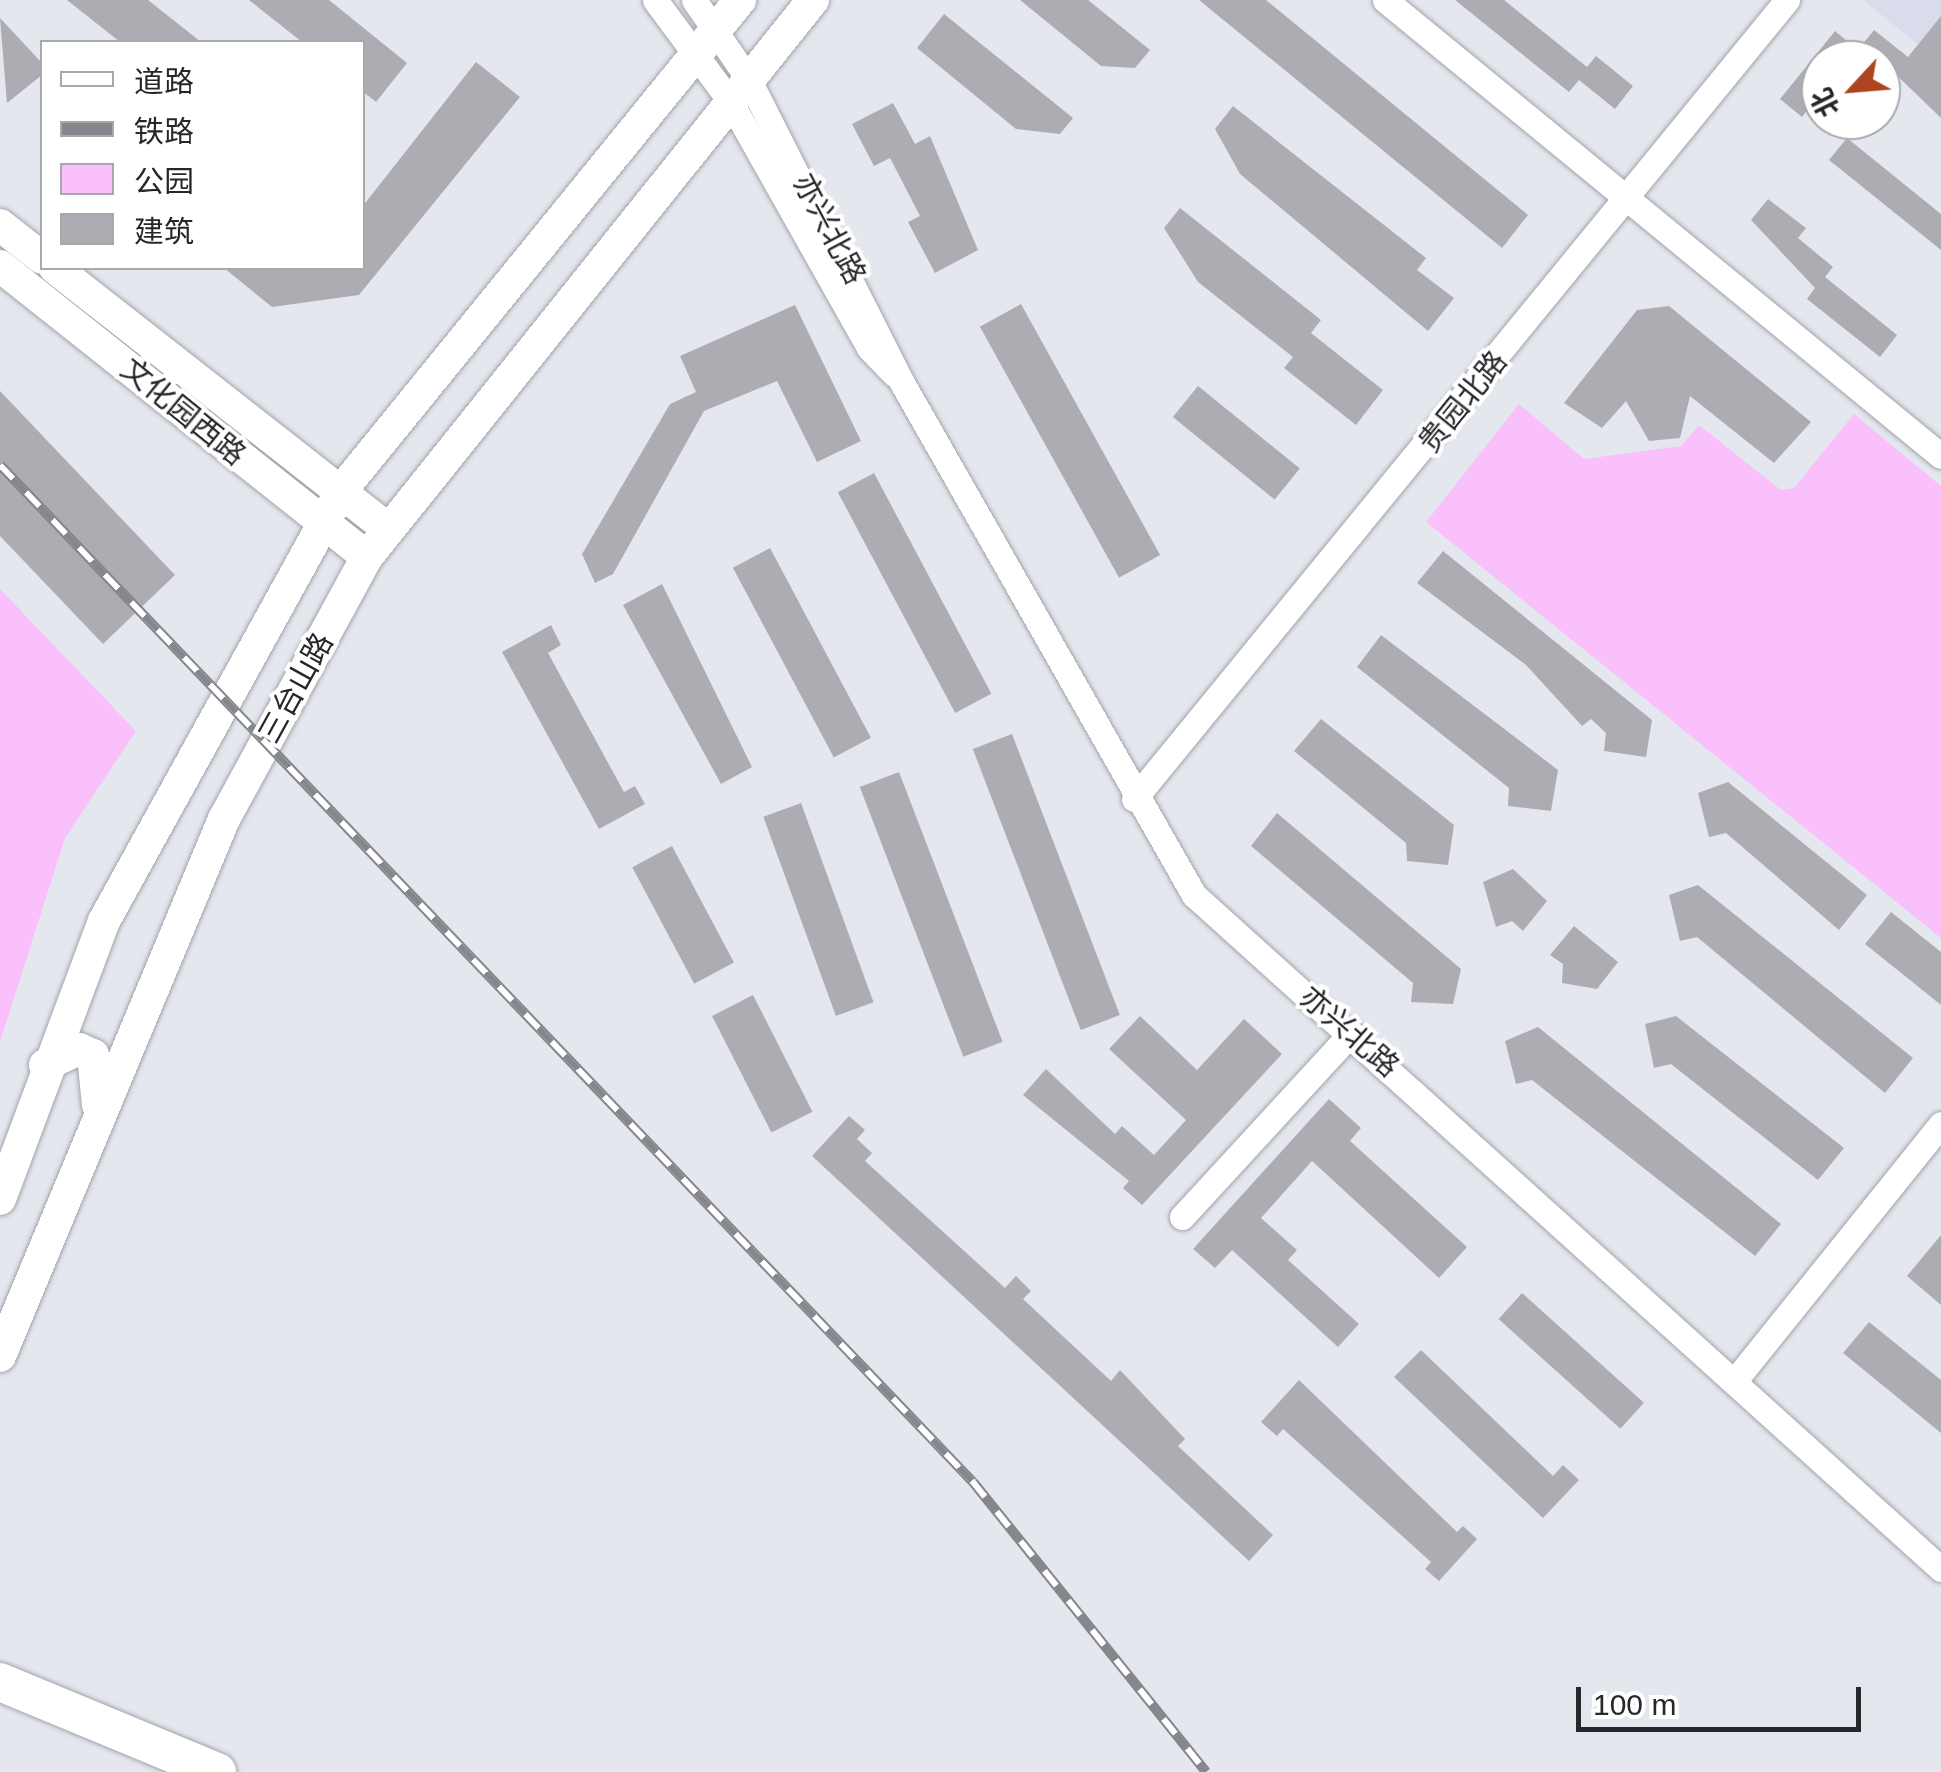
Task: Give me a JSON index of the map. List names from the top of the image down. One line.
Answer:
{"streets":{"main road":["文化园西路","三台山路"],"street":["亦兴北路","贵园北路"]},"crossings":[["亦兴北路","贵园北路"],["亦兴北路","三台山路"],["文化园西路","三台山路"]],"legend":["道路","铁路","公园","建筑"],"scale_bar":"100 m","north":"bottom left"}
